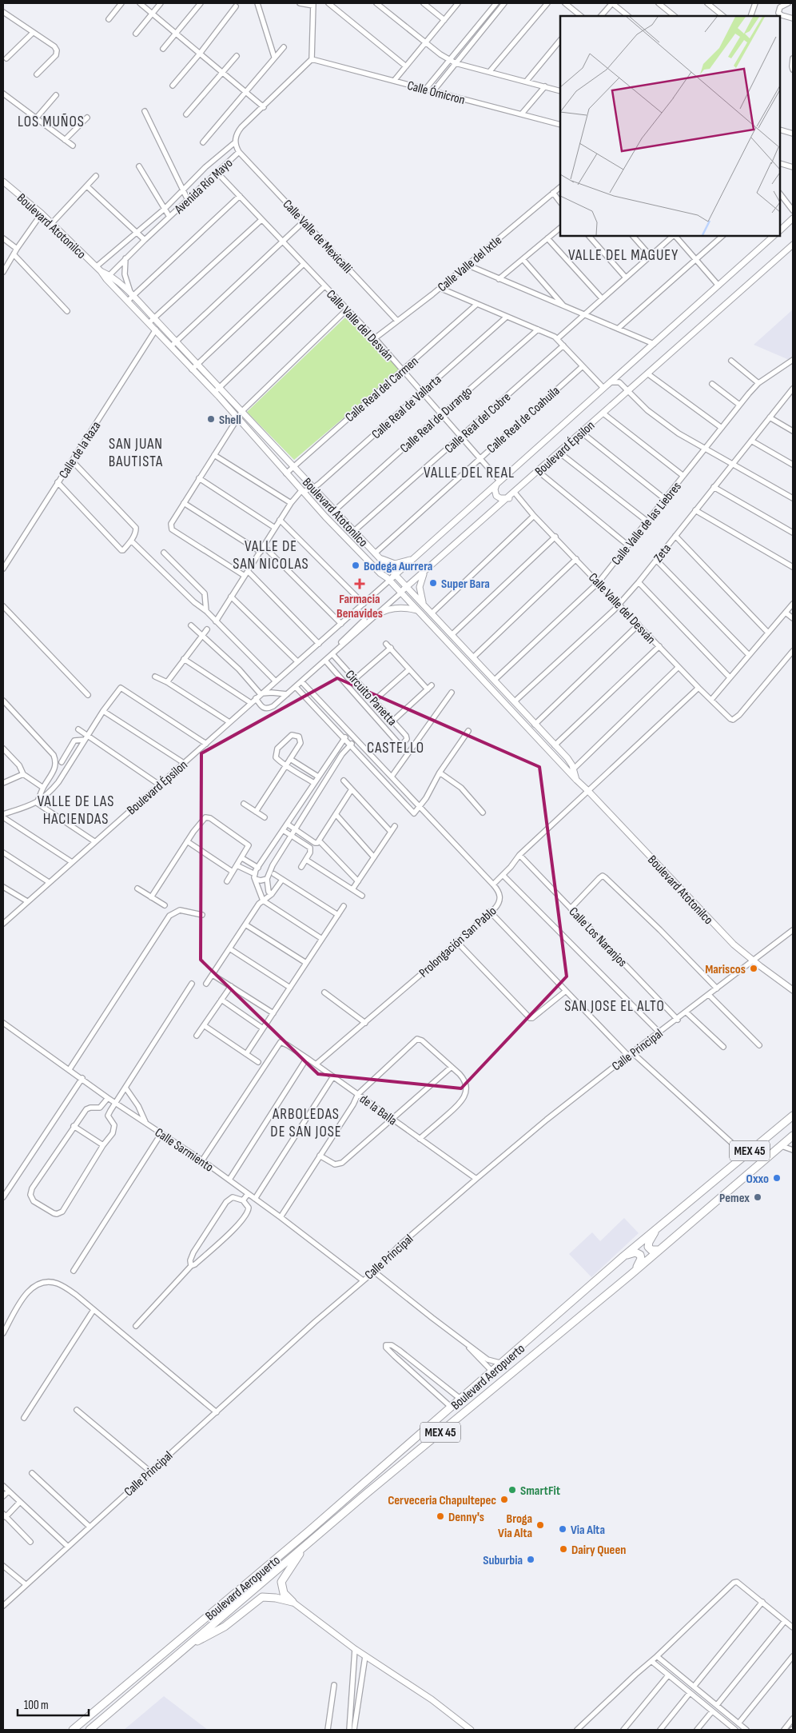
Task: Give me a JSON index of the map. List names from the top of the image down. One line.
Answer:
{"streets":{"highway":["MEX 45","Boulevard Aeropuerto"],"street":["Calle Ómicron","Avenida Río Mayo","Boulevard Atotonilco","Calle Valle de Mexicalli","Calle Valle del Ixtle","Calle Valle del Desván","Calle Real del Carmen","Calle Real de Vallarta","Calle Real de Durango","Calle Real de Coahuila","Calle Real del Cobre","Boulevard Épsilon","Calle de la Raza","Calle Valle de las Liebres","Zeta","Circuito Panetta","Calle Los Naranjos","Prolongación San Pablo","Calle Principal","de la Balla","Calle Sarmiento"]},"crossings":[["Calle Ómicron","Avenida Río Mayo"],["Avenida Río Mayo","Boulevard Atotonilco"],["Avenida Río Mayo","Calle Valle de Mexicalli"],["Avenida Río Mayo","Calle Valle del Desván"],["Boulevard Atotonilco","Calle Real del Carmen"],["Boulevard Atotonilco","Calle Real de Vallarta"],["Boulevard Atotonilco","Calle Real de Durango"],["Boulevard Atotonilco","Calle Real de Coahuila"],["Boulevard Atotonilco","Calle Real del Cobre"],["Boulevard Atotonilco","Boulevard Épsilon"],["Boulevard Atotonilco","Calle de la Raza"],["Boulevard Atotonilco","Calle Valle de las Liebres"],["Boulevard Atotonilco","Zeta"],["Boulevard Atotonilco","Prolongación San Pablo"],["Boulevard Atotonilco","Calle Principal"],["Calle Valle de Mexicalli","Calle Valle del Ixtle"],["Calle Valle del Ixtle","Calle Valle del Desván"],["Calle Valle del Desván","Calle Real del Carmen"],["Calle Valle del Desván","Calle Real de Vallarta"],["Calle Valle del Desván","Calle Real de Durango"],["Calle Valle del Desván","Calle Real de Coahuila"],["Calle Valle del Desván","Calle Real del Cobre"],["Calle Valle del Desván","Boulevard Épsilon"],["Calle Valle del Desván","Calle Valle de las Liebres"],["Calle Valle del Desván","Zeta"],["Calle Valle del Desván","Prolongación San Pablo"],["Boulevard Épsilon","Circuito Panetta"],["Calle Los Naranjos","Prolongación San Pablo"],["Calle Los Naranjos","Calle Principal"],["Prolongación San Pablo","de la Balla"],["Calle Principal","de la Balla"],["Calle Principal","Calle Sarmiento"],["de la Balla","Calle Sarmiento"]],"districts":["LOS MUÑOS","VALLE DEL MAGUEY","SAN JUAN BAUTISTA","VALLE DEL REAL","VALLE DE SAN NICOLAS","CASTELLO","VALLE DE LAS HACIENDAS","SAN JOSE EL ALTO","ARBOLEDAS DE SAN JOSE"],"places":{"other":["Shell","Bodega Aurrera","Super Bara","Mariscos","Oxxo","Pemex","SmartFit","Cerveceria Chapultepec","Denny's","Broga Via Alta","Via Alta","Dairy Queen","Suburbia"],"health":["Farmacia Benavides"]},"scale_bar":"100 m"}
